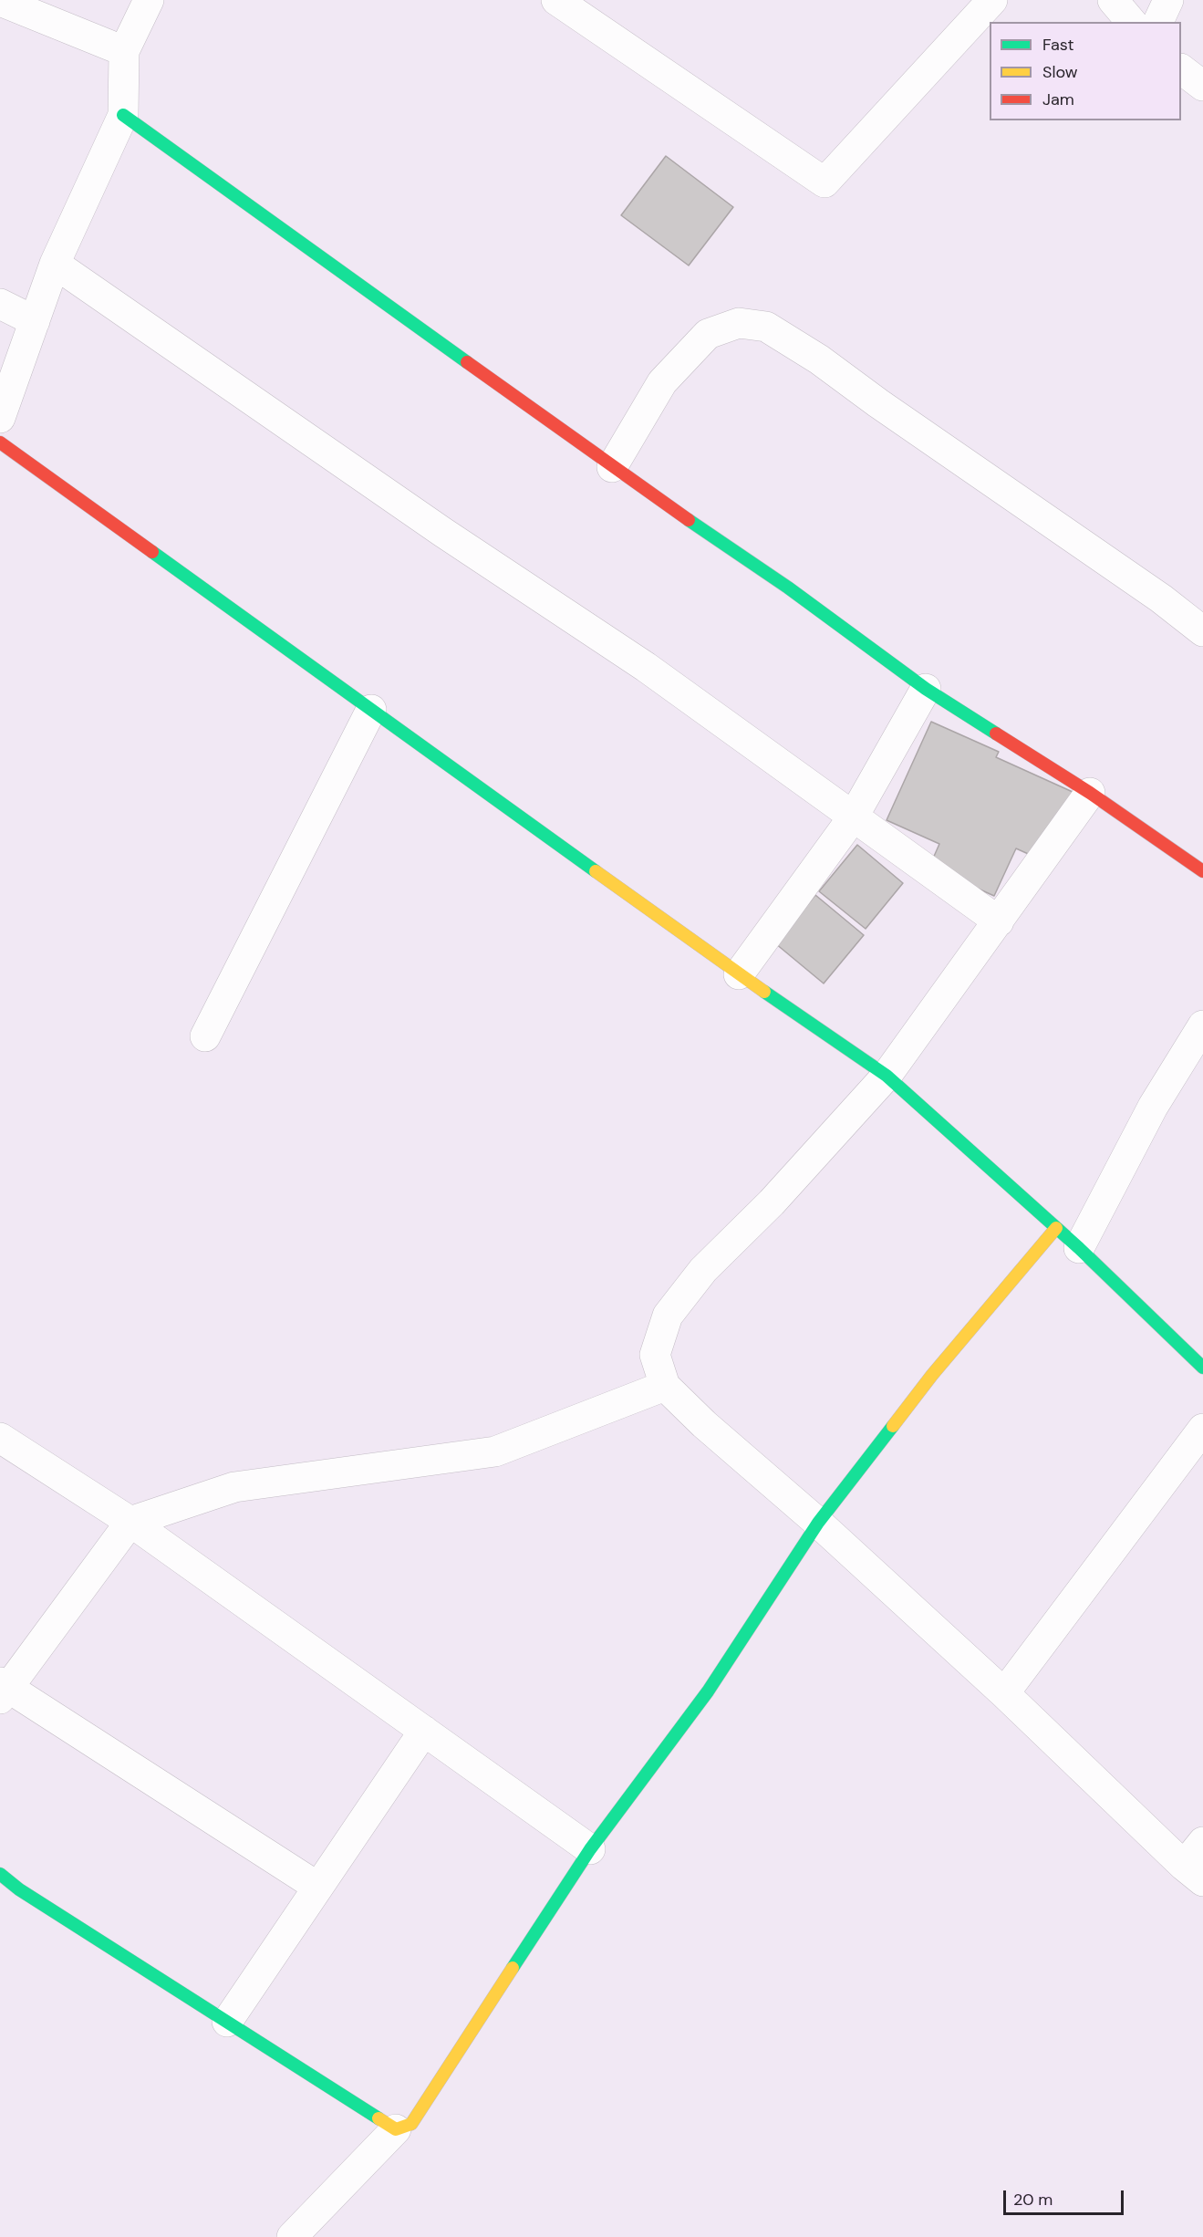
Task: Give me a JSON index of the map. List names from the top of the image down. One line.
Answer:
{"legend":["Fast","Slow","Jam"],"scale_bar":"20 m"}
